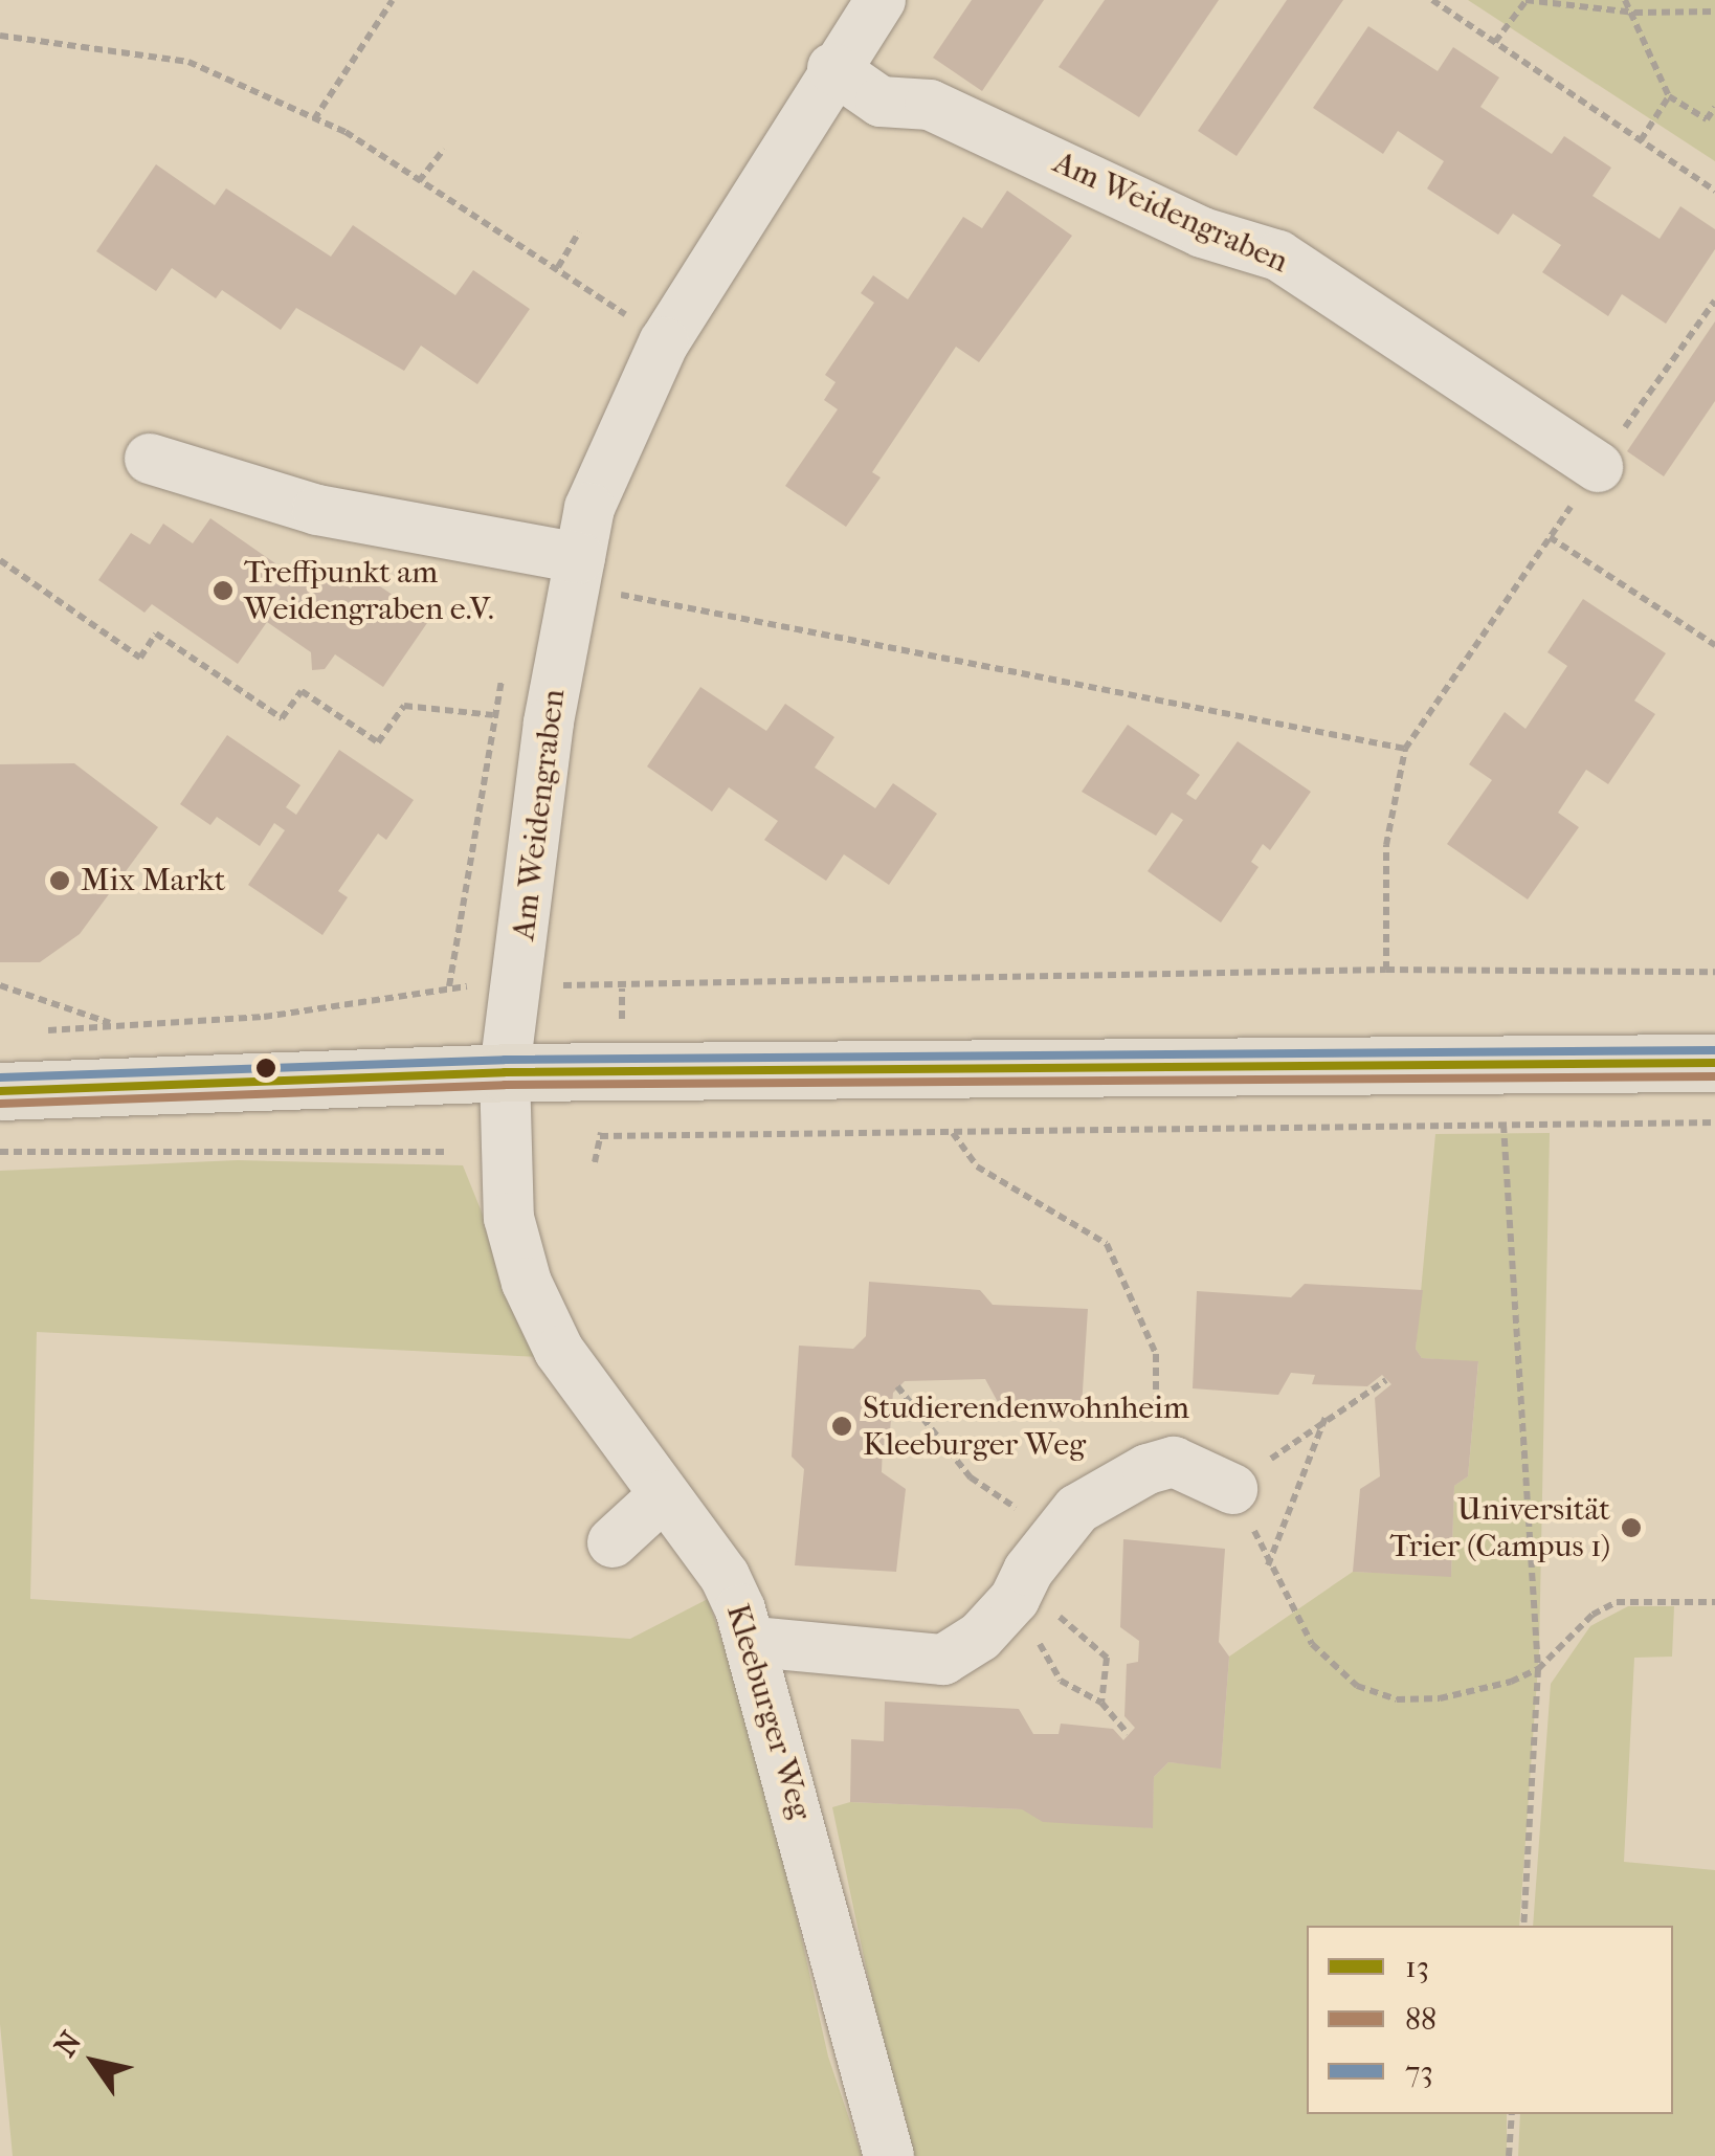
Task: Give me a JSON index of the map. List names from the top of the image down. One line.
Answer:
{"streets":{"street":["Am Weidengraben","Kleeburger Weg"]},"crossings":[["Am Weidengraben","Kleeburger Weg"]],"places":["Treffpunkt am Weidengraben e.V.","Mix Markt","Studierendenwohnheim Kleeburger Weg","Universität Trier (Campus 1)"],"lines":["transit line 73","transit line 13","transit line 88"],"legend":["13","88","73"],"north":"top left"}
